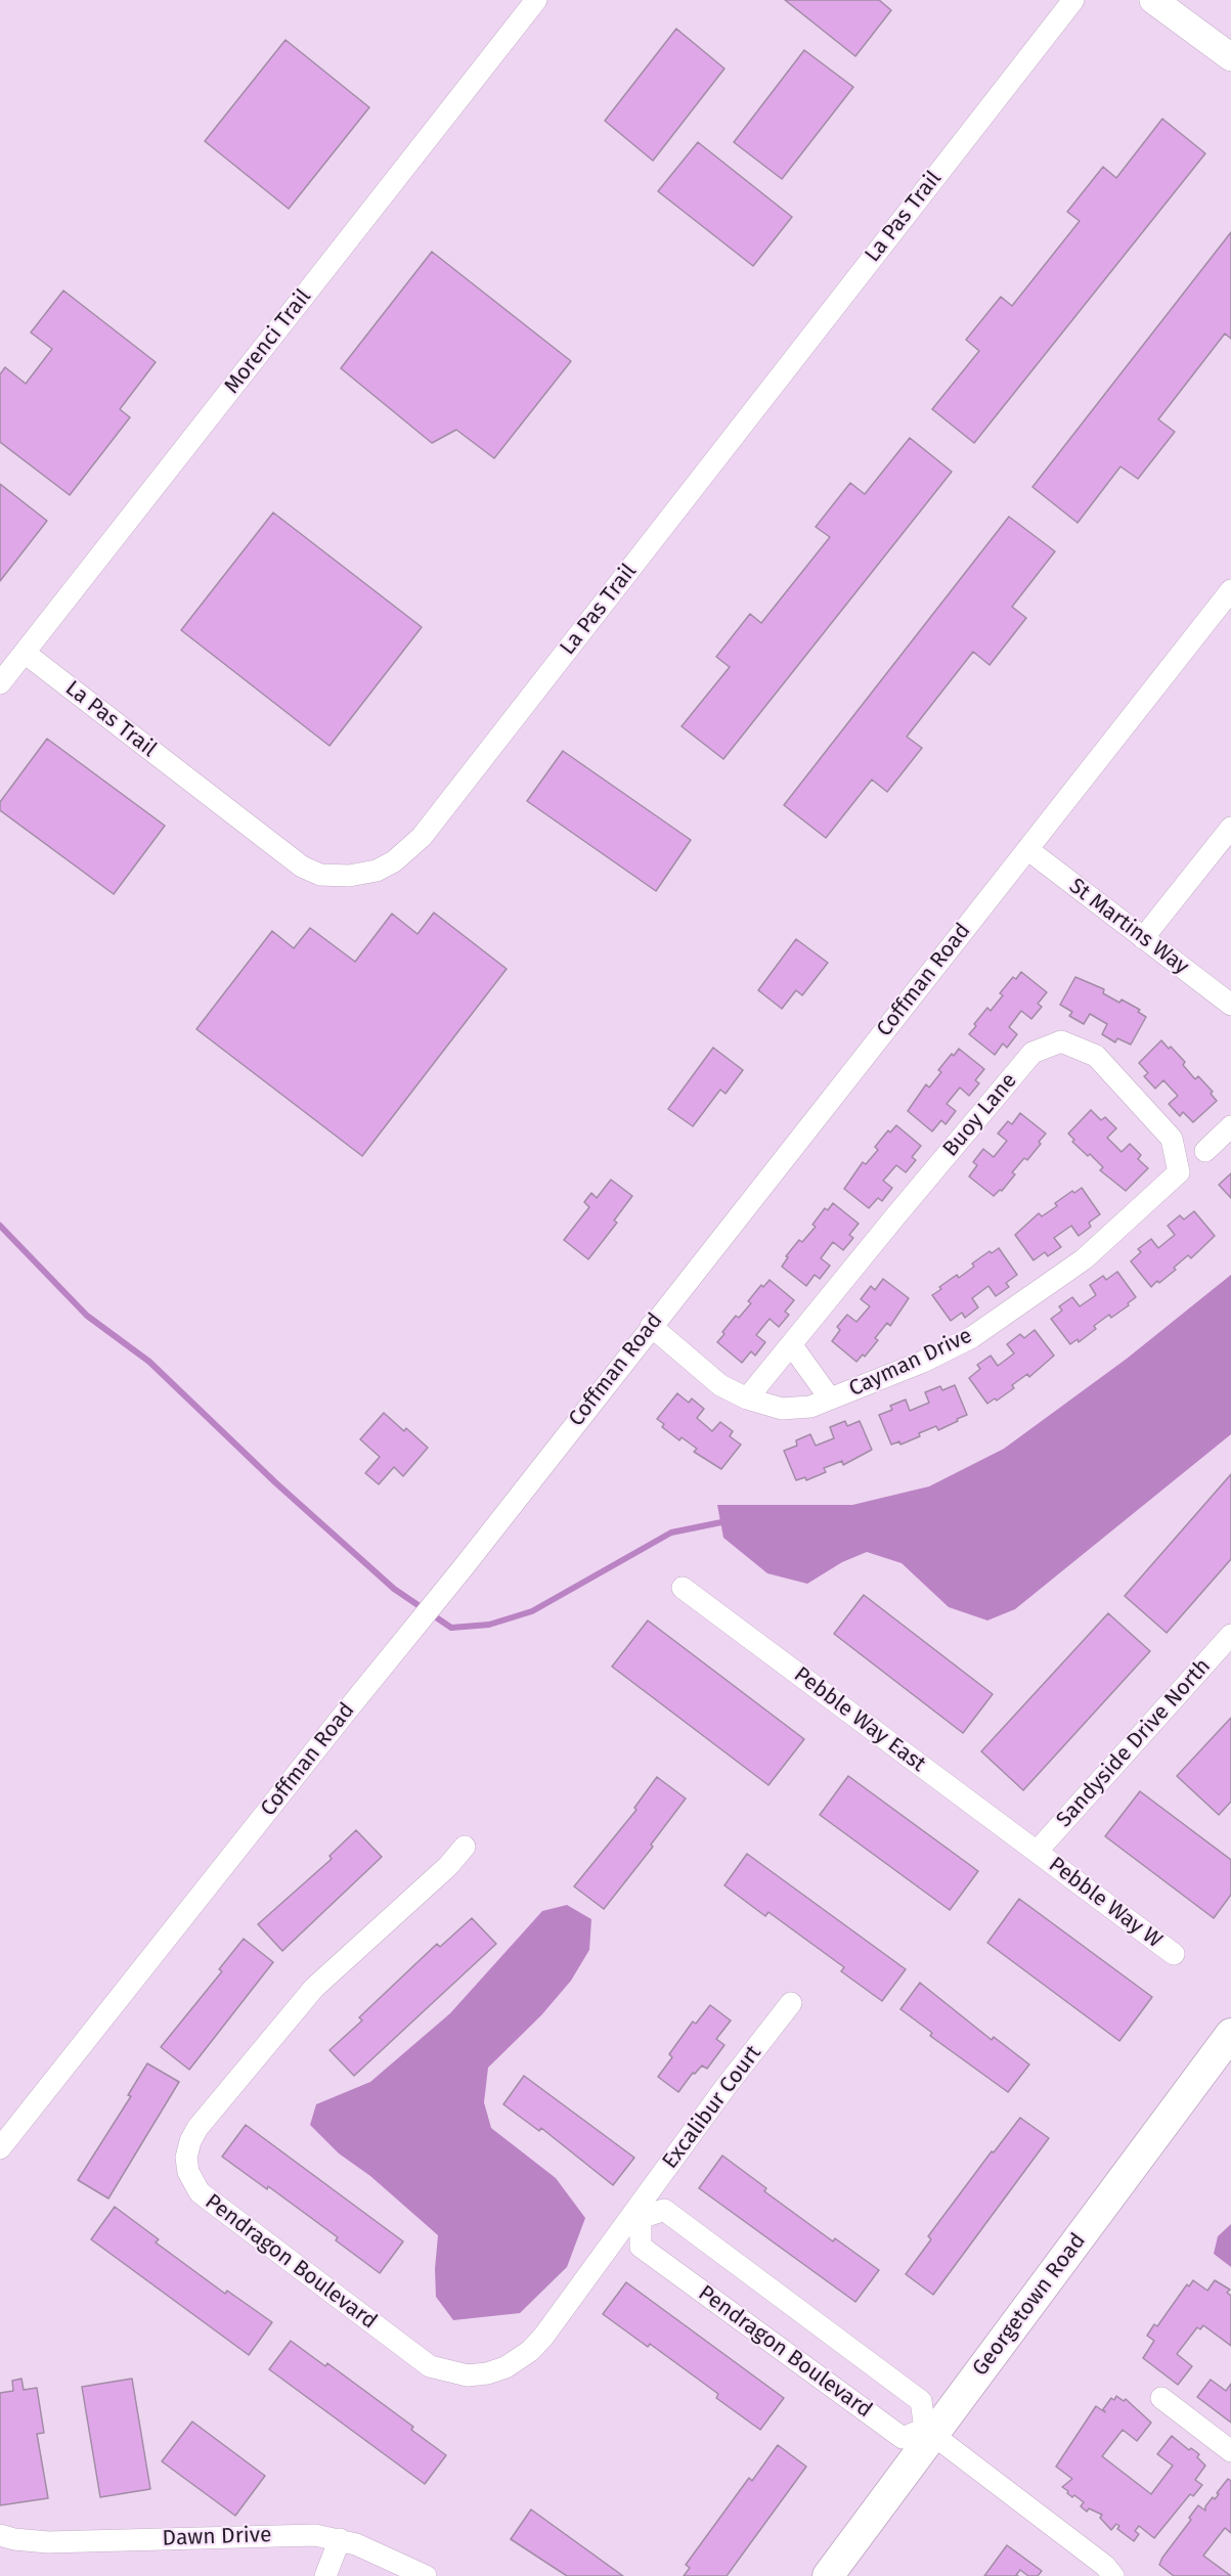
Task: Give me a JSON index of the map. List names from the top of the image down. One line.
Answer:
{"streets":{"main road":["Georgetown Road"],"street":["La Pas Trail","Morenci Trail","St Martins Way","Coffman Road","Buoy Lane","Cayman Drive","Pebble Way East","Sandyside Drive North","Pebble Way W","Excalibur Court","Pendragon Boulevard","Dawn Drive"]},"crossings":[["La Pas Trail","Morenci Trail"],["St Martins Way","Coffman Road"],["Coffman Road","Cayman Drive"],["Buoy Lane","Cayman Drive"],["Pebble Way East","Sandyside Drive North"],["Pebble Way East","Pebble Way W"],["Sandyside Drive North","Pebble Way W"],["Excalibur Court","Pendragon Boulevard"],["Pendragon Boulevard","Georgetown Road"]]}
